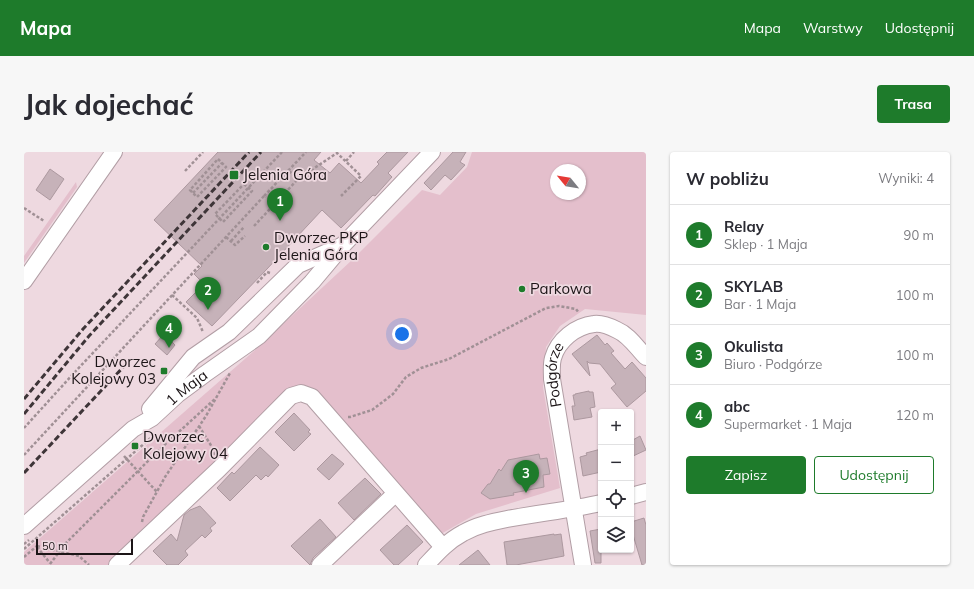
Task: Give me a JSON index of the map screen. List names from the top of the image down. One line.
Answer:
{"streets":{"street":["Podgórze","1 Maja"]},"places":{"transit":["Jelenia Góra","Dworzec Kolejowy 03","Dworzec Kolejowy 04"],"other":["Dworzec PKP Jelenia Góra","Parkowa"]},"scale_bar":"50 m","north":"top left","page":{"header":"Mapa","nav":["Mapa","Warstwy","Udostępnij"],"buttons":["Trasa",["Zapisz","Udostępnij"]],"title":"Jak dojechać","heading":["W pobliżu","Wyniki: 4"],"pins":["1","2","4","3"],"list":[{"mark":"1","name":"Relay","note":"Sklep · 1 Maja","value":"90 m"},{"mark":"2","name":"SKYLAB","note":"Bar · 1 Maja","value":"100 m"},{"mark":"3","name":"Okulista","note":"Biuro · Podgórze","value":"100 m"},{"mark":"4","name":"abc","note":"Supermarket · 1 Maja","value":"120 m"}],"map_buttons":["+","−"],"scale":"50 m"}}
